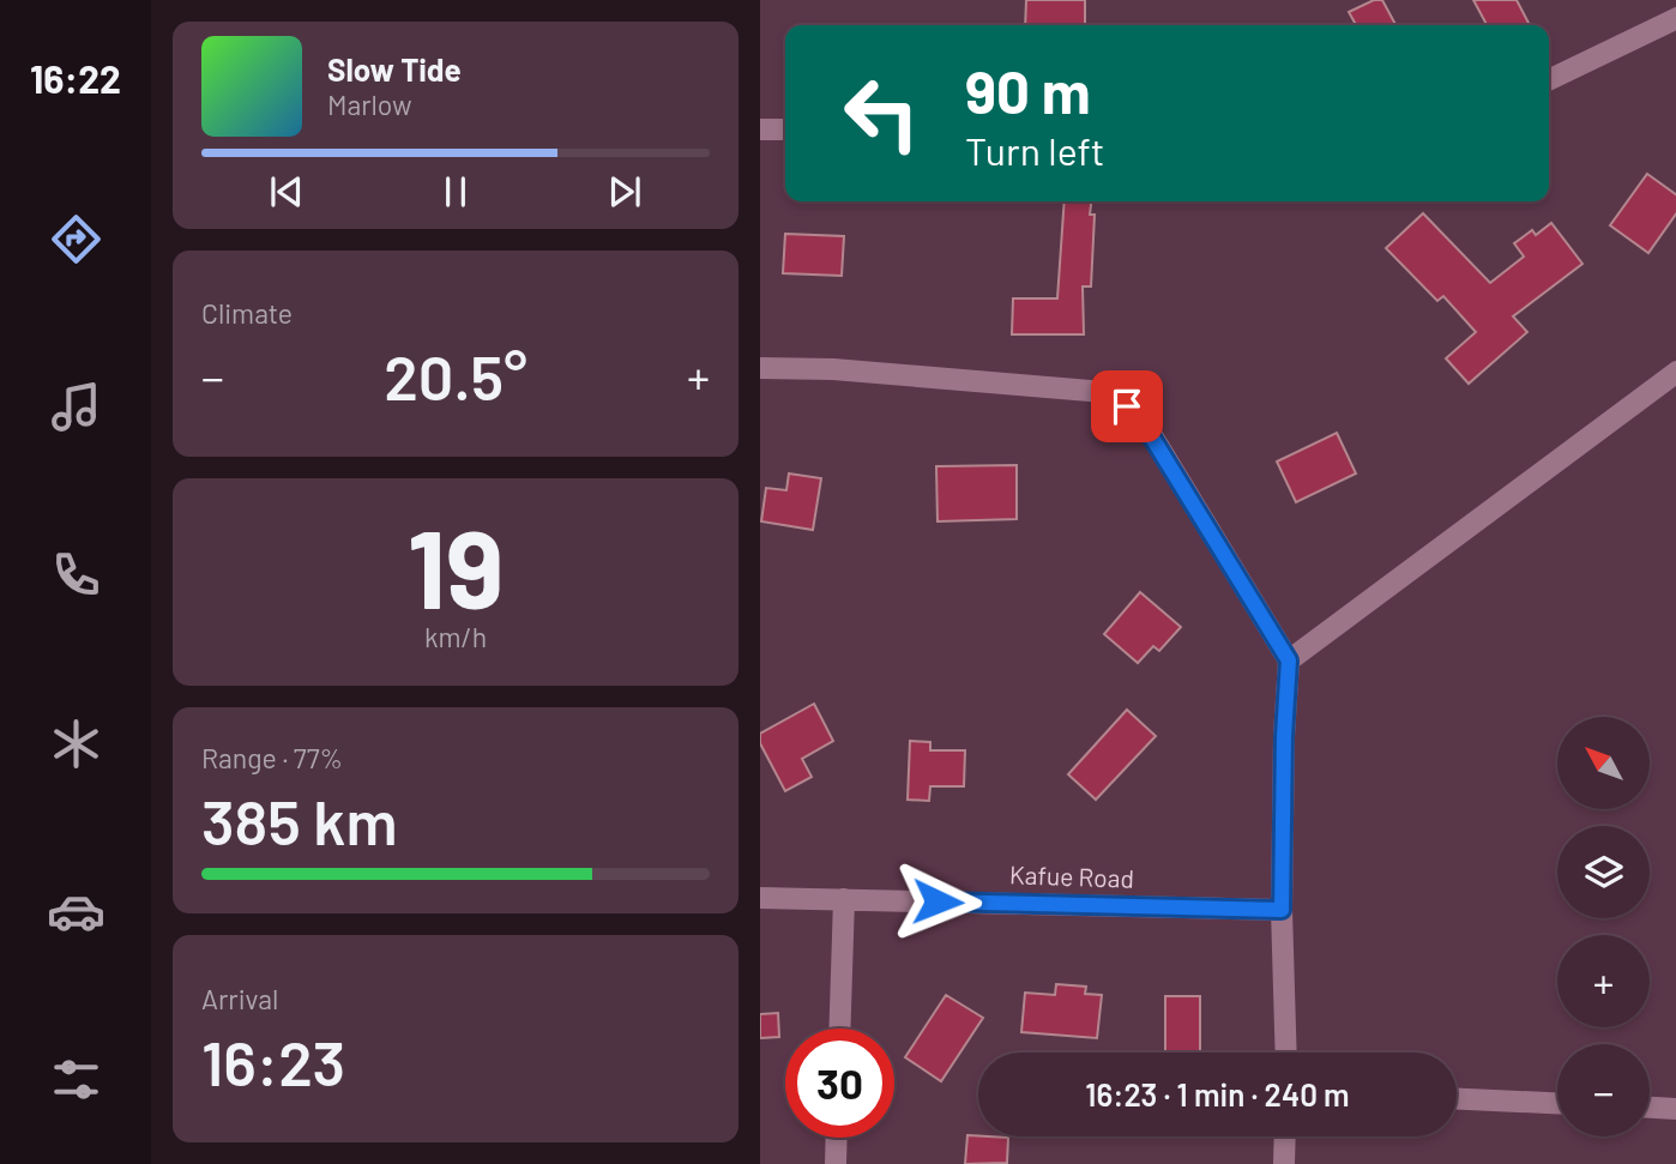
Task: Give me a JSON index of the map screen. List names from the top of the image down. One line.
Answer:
{"streets":{"street":["Kafue Road"]},"north":"top left","page":{"tabs":"16:22","turn":["90 m","Turn left"],"song":["Slow Tide","Marlow"],"tile":["Climate",["19","km/h"],["Range · 77%","385 km"],["Arrival","16:23"]],"heat":["−","20.5°","+"],"map_buttons":["+","−"],"limit":"30","trip":"16:23 · 1 min · 240 m"}}
